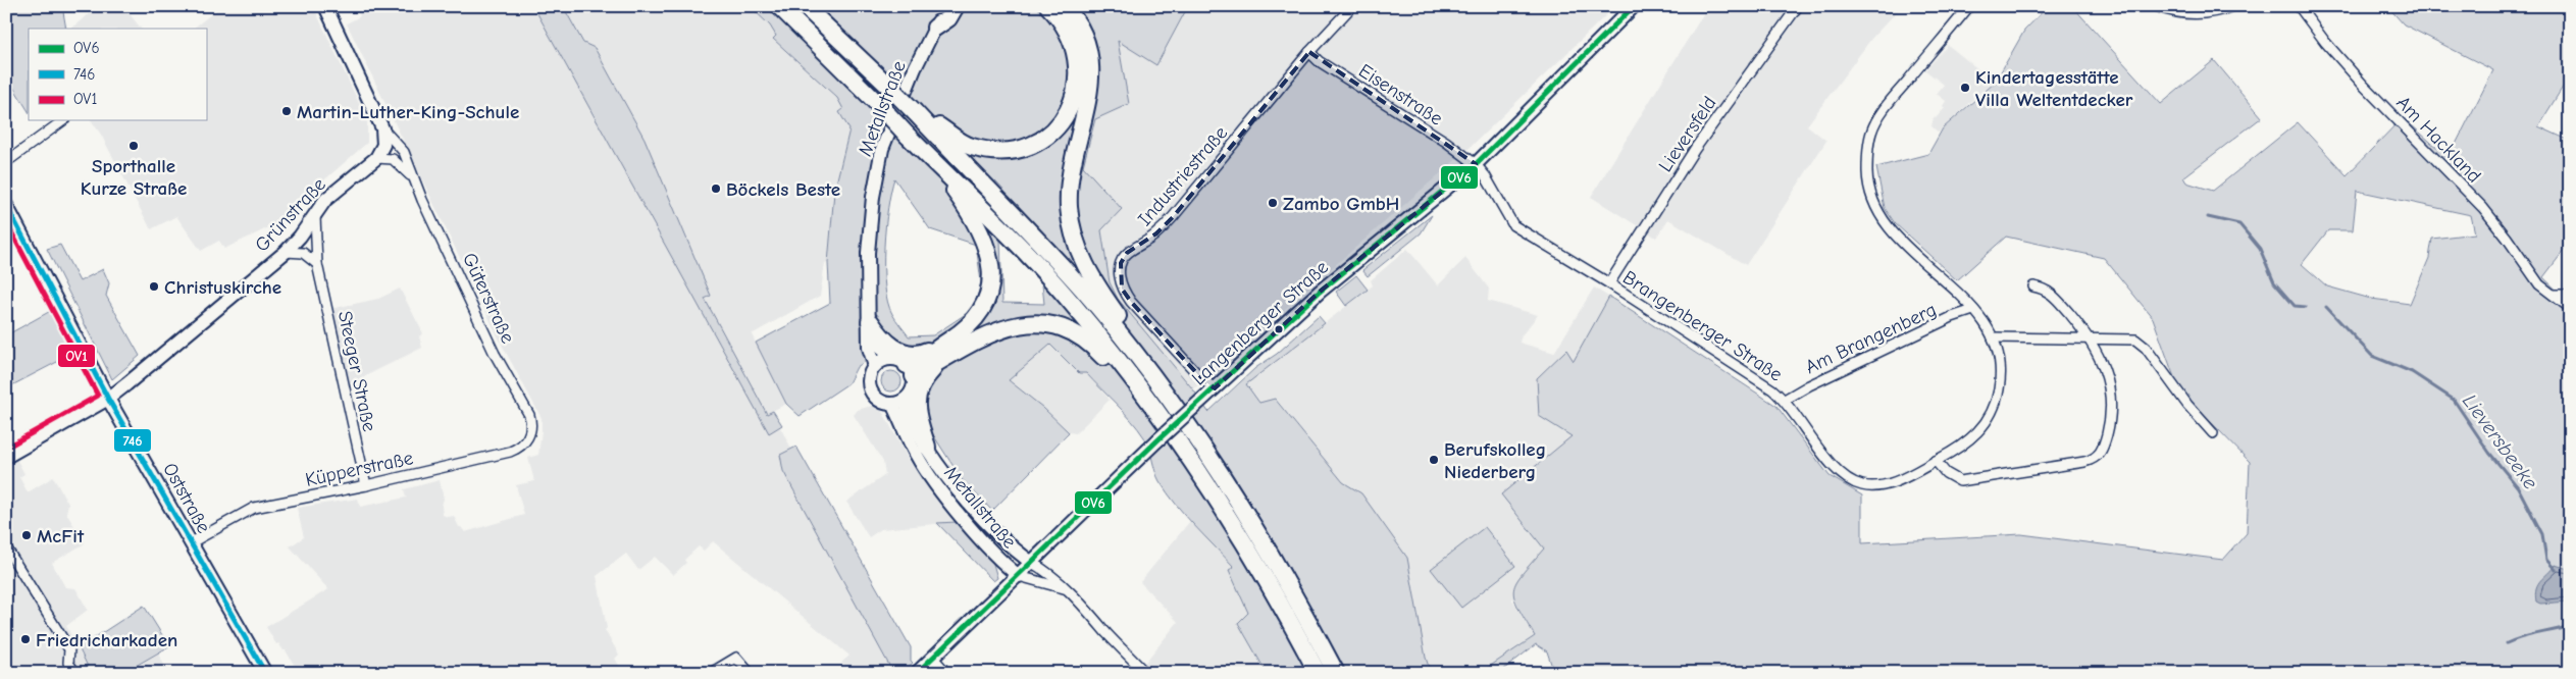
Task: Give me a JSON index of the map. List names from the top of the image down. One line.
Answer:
{"streets":{"main road":["Metallstraße","Grünstraße","Güterstraße","Langenberger Straße","Oststraße"],"street":["Eisenstraße","Lieversfeld","Am Hackland","Industriestraße","Brangenberger Straße","Am Brangenberg","Steeger Straße","Küpperstraße"]},"crossings":[["Eisenstraße","Industriestraße"],["Eisenstraße","Langenberger Straße"],["Eisenstraße","Brangenberger Straße"],["Metallstraße","Langenberger Straße"],["Lieversfeld","Brangenberger Straße"],["Industriestraße","Langenberger Straße"],["Grünstraße","Güterstraße"],["Grünstraße","Steeger Straße"],["Grünstraße","Oststraße"],["Güterstraße","Küpperstraße"],["Langenberger Straße","Brangenberger Straße"],["Brangenberger Straße","Am Brangenberg"],["Steeger Straße","Küpperstraße"],["Küpperstraße","Oststraße"]],"water":["Lieversbeeke"],"places":["Kindertagesstätte Villa Weltentdecker","Martin-Luther-King-Schule","Sporthalle Kurze Straße","Böckels Beste","Zambo GmbH","Christuskirche","Berufskolleg Niederberg","McFit","Friedricharkaden"],"lines":["transit line OV6","transit line 746","transit line OV1"],"legend":["OV6","746","OV1"]}
